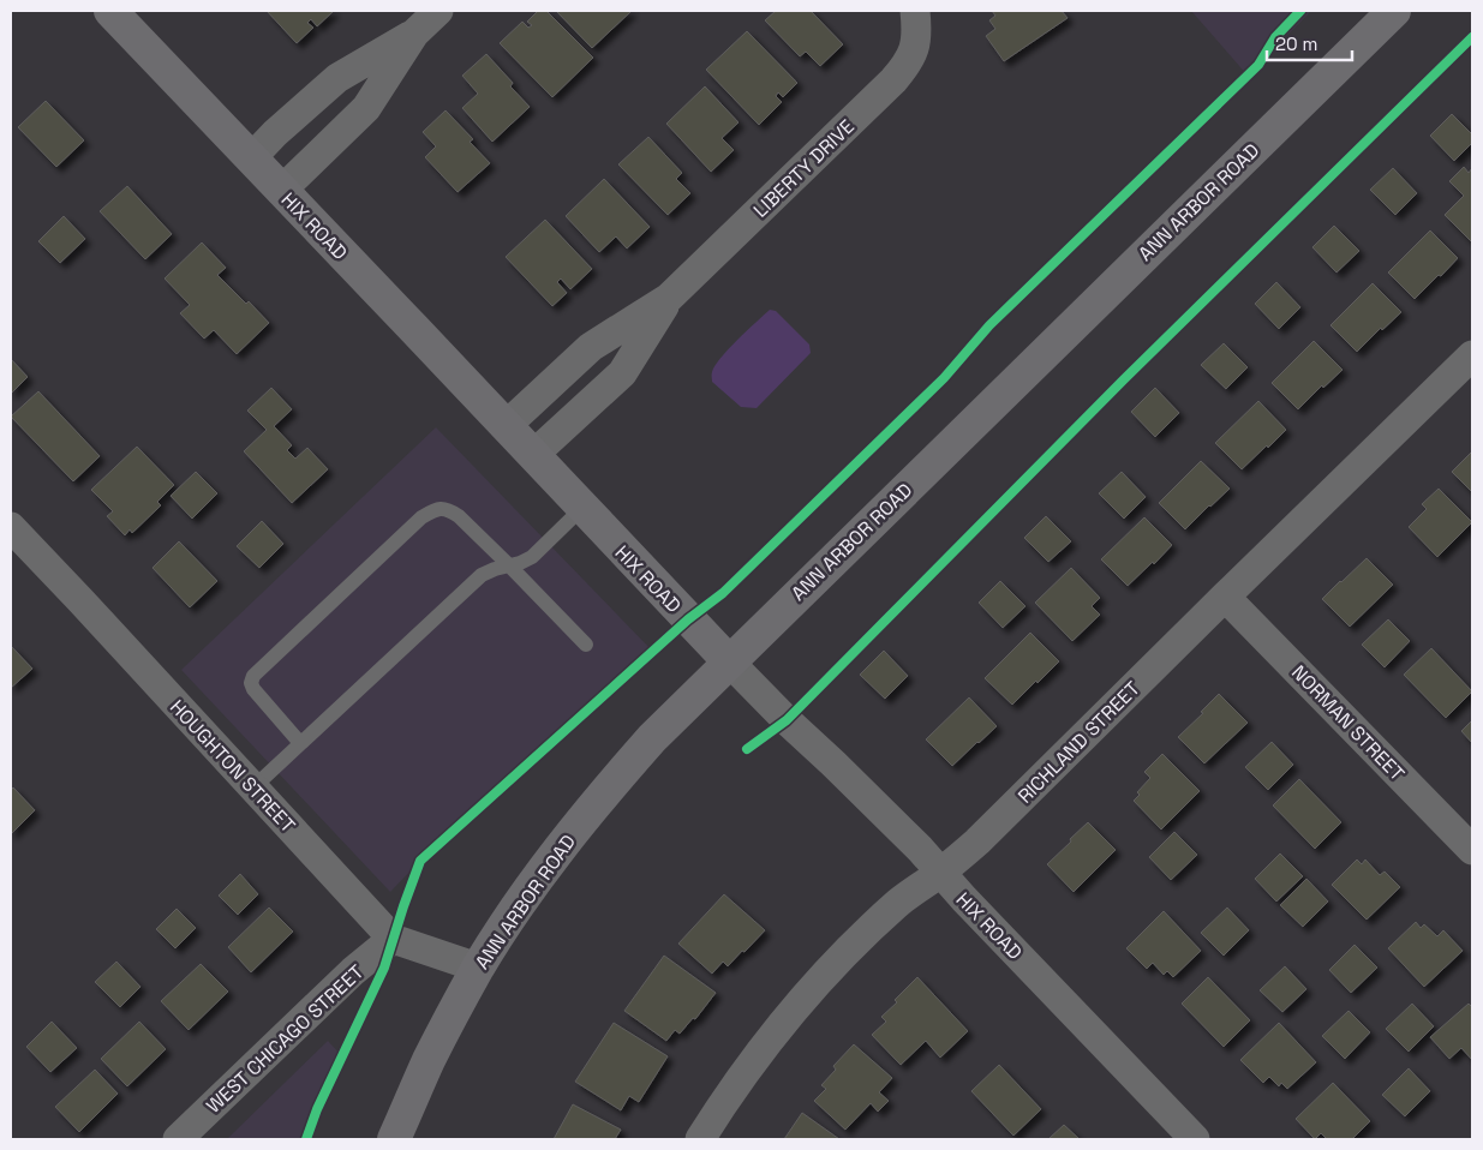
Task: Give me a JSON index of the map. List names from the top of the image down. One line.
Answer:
{"streets":{"main road":["ANN ARBOR ROAD","HIX ROAD"],"street":["LIBERTY DRIVE","NORMAN STREET","RICHLAND STREET","HOUGHTON STREET","WEST CHICAGO STREET"]},"crossings":[["ANN ARBOR ROAD","HIX ROAD"],["ANN ARBOR ROAD","HOUGHTON STREET"],["HIX ROAD","RICHLAND STREET"],["NORMAN STREET","RICHLAND STREET"],["HOUGHTON STREET","WEST CHICAGO STREET"]],"scale_bar":"20 m"}
